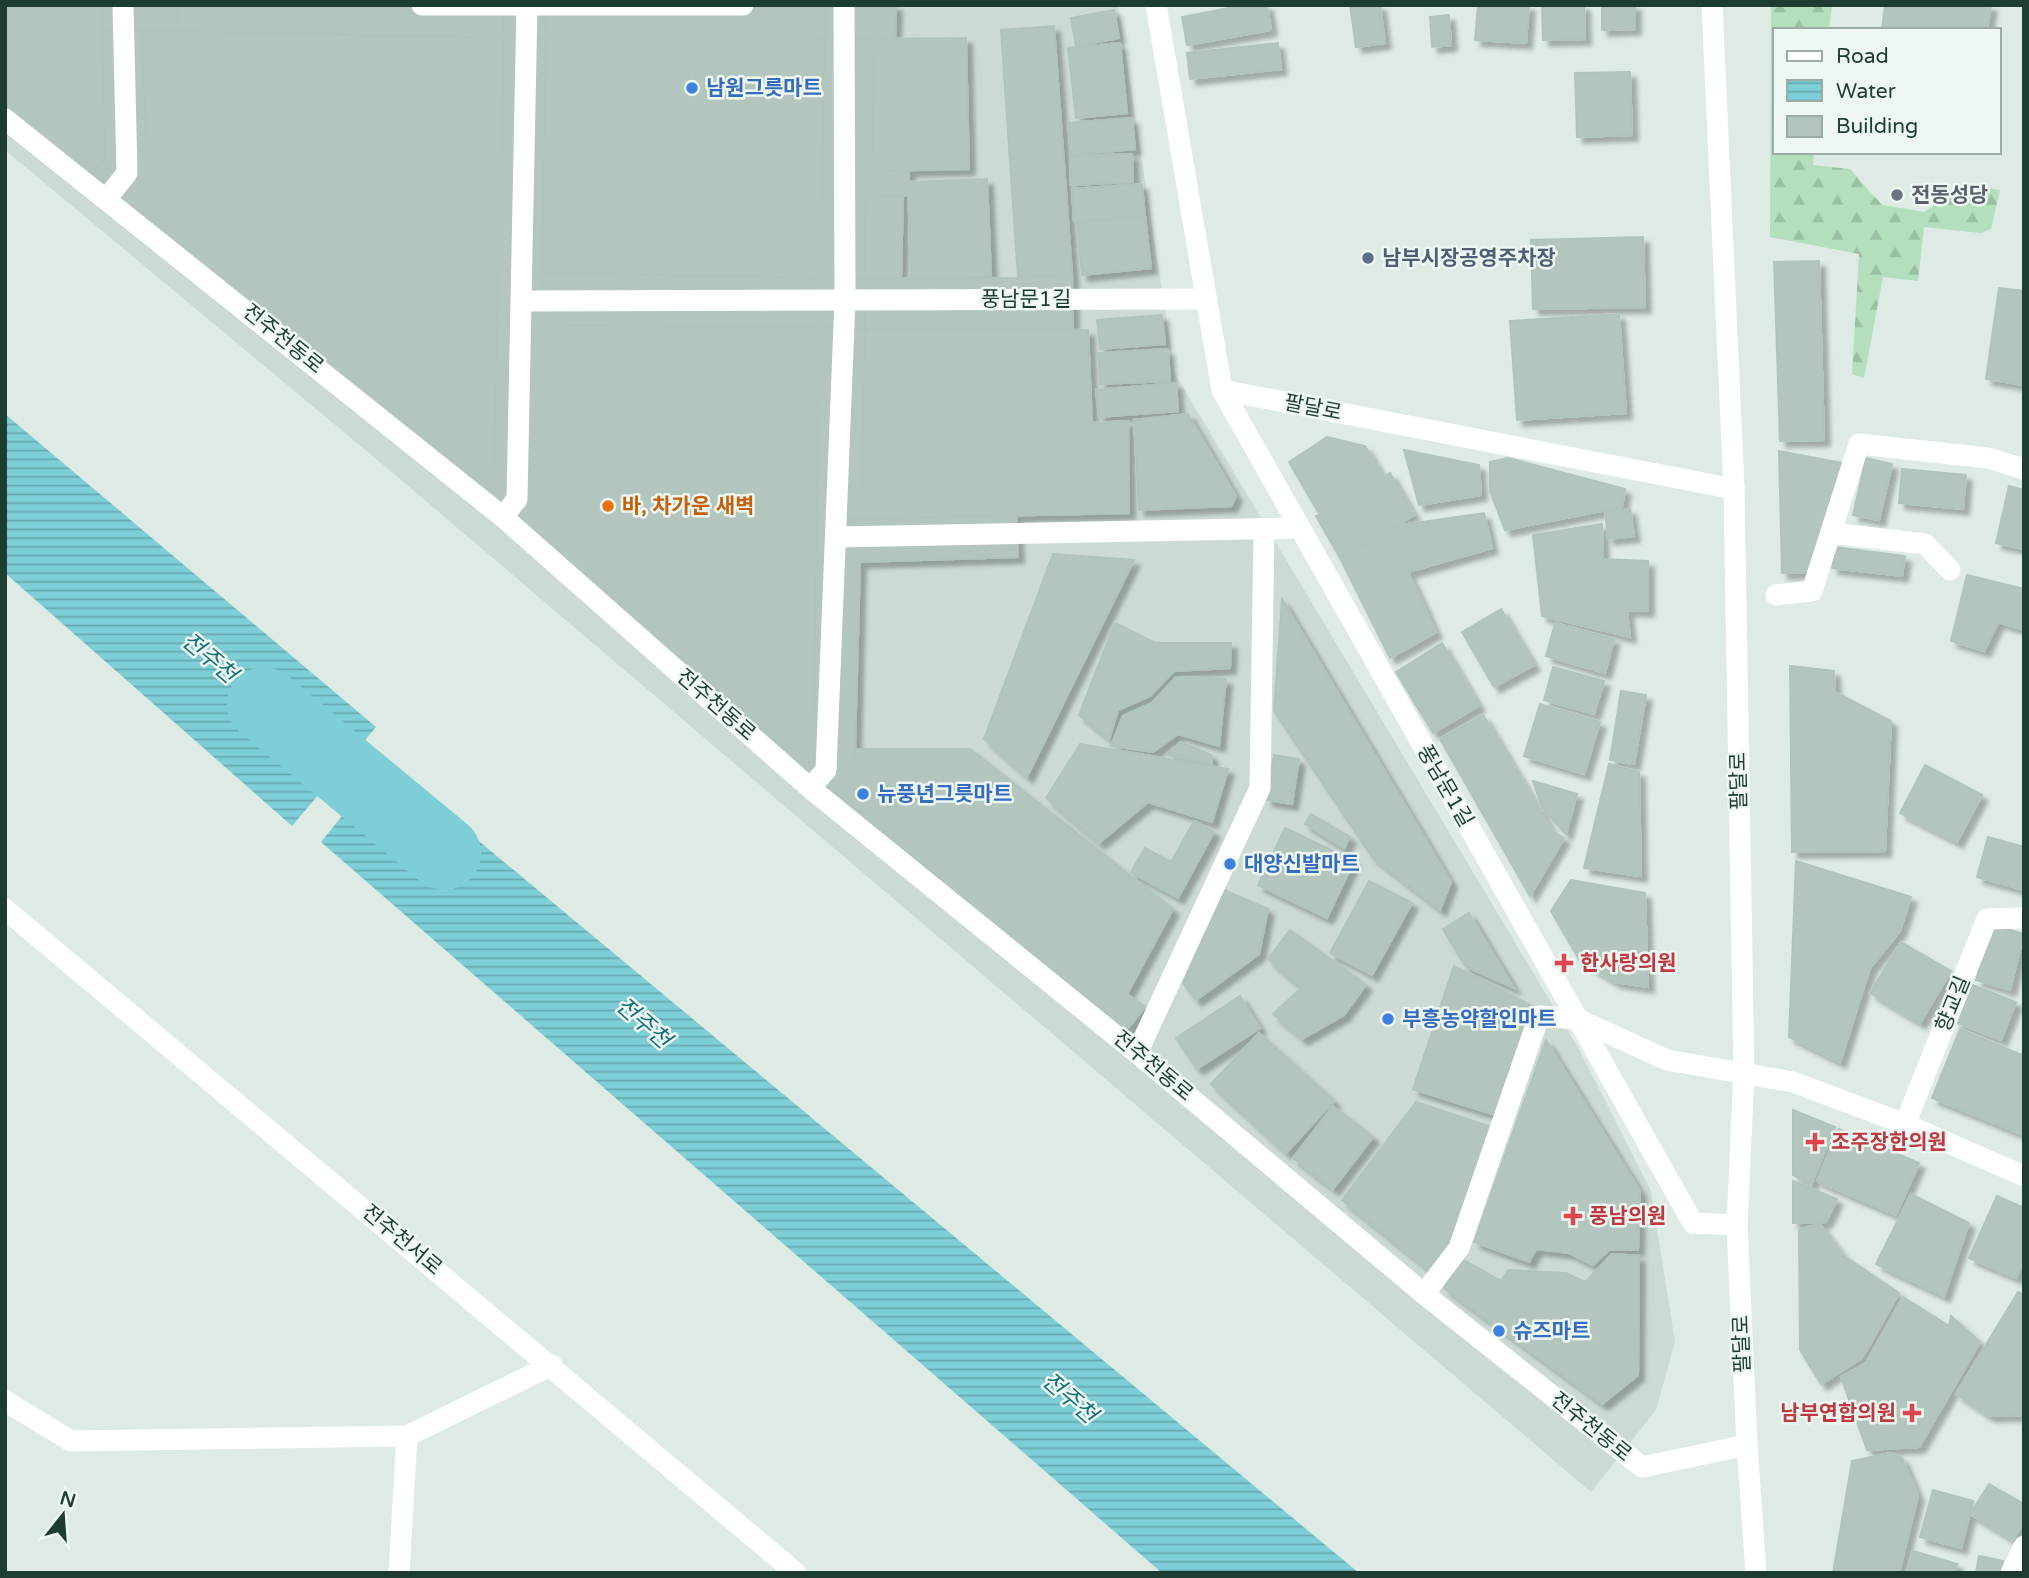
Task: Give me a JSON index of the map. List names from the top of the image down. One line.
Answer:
{"streets":{"street":["풍남문1길","전주천동로","팔달로","향교길","전주천서로"]},"crossings":[["풍남문1길","팔달로"],["전주천동로","팔달로"]],"water":["전주천"],"places":{"other":["남원그릇마트","전동성당","남부시장공영주차장","바, 차가운 새벽","뉴풍년그릇마트","대양신발마트","부흥농약할인마트","슈즈마트"],"health":["한사랑의원","조주장한의원","풍남의원","남부연합의원"]},"legend":["Road","Water","Building"],"north":"top"}
